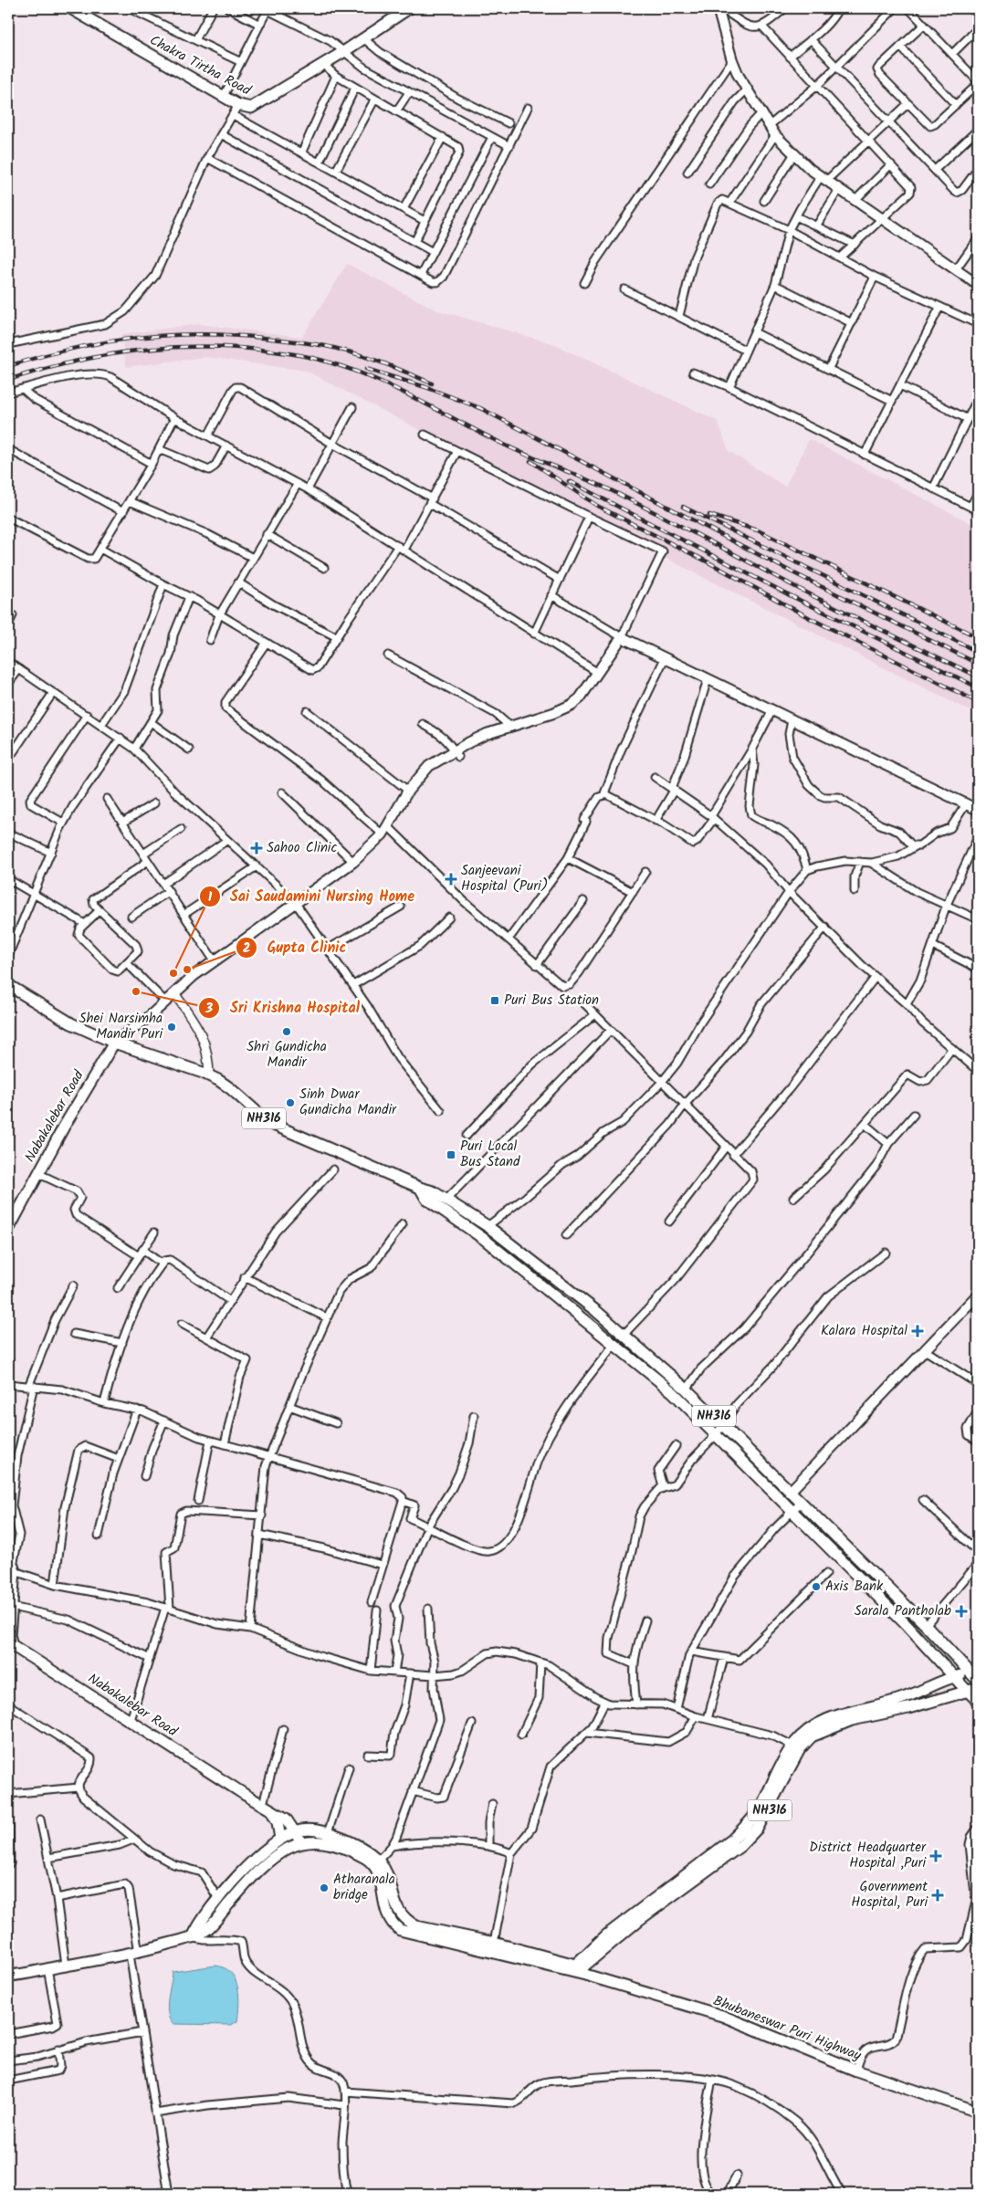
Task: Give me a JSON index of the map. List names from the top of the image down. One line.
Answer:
{"streets":{"main road":["Chakra Tirtha Road","Nabakalebar Road","NH316","Bhubaneswar Puri Highway"]},"crossings":[["Nabakalebar Road","NH316"],["NH316","Bhubaneswar Puri Highway"]],"places":{"health":["Sahoo Clinic","Sanjeevani Hospital (Puri)","Kalara Hospital","Sarala Pantholab","District Headquarter Hospital ,Puri","Government Hospital, Puri"],"other":["Gupta Clinic","Sai Saudamini Nursing Home","Sri Krishna Hospital","Shei Narsimha Mandir Puri","Shri Gundicha Mandir","Sinh Dwar Gundicha Mandir","Axis Bank","Atharanala bridge"],"transit":["Puri Bus Station","Puri Local Bus Stand"]}}
